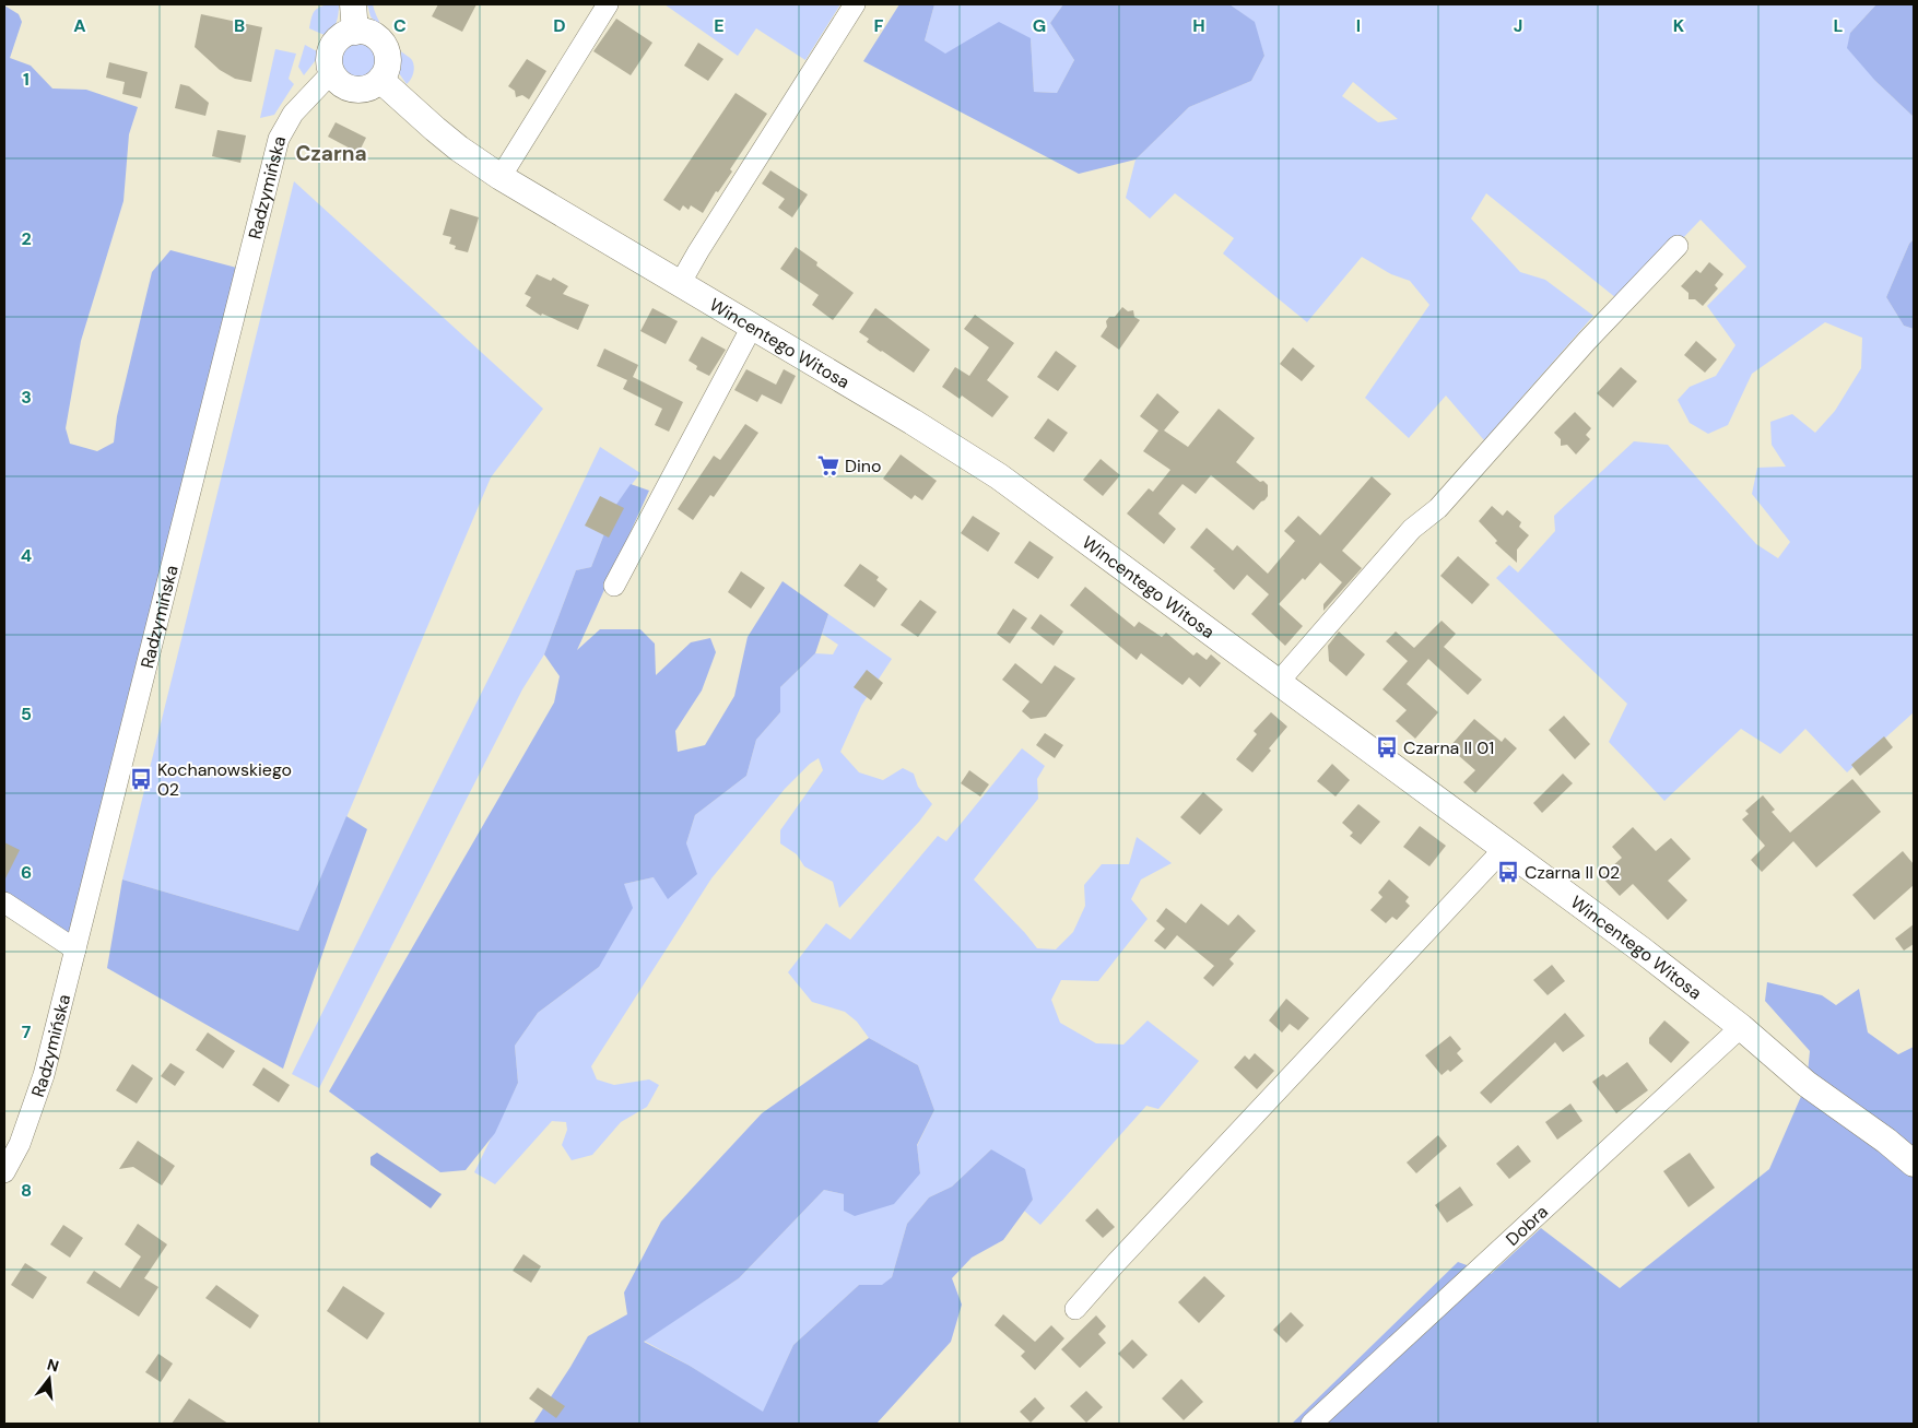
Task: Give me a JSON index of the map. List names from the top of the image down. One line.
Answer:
{"streets":{"main road":["Wincentego Witosa"],"street":["Radzymińska","Dobra"]},"crossings":[["Radzymińska","Wincentego Witosa"],["Wincentego Witosa","Dobra"]],"districts":["Czarna"],"places":{"supermarket":["Dino"],"bus stop":["Czarna II 01","Kochanowskiego 02","Czarna II 02"]},"north":"top","grid":{"columns":["A","B","C","D","E","F","G","H","I","J","K","L"],"rows":["1","2","3","4","5","6","7","8"]}}
